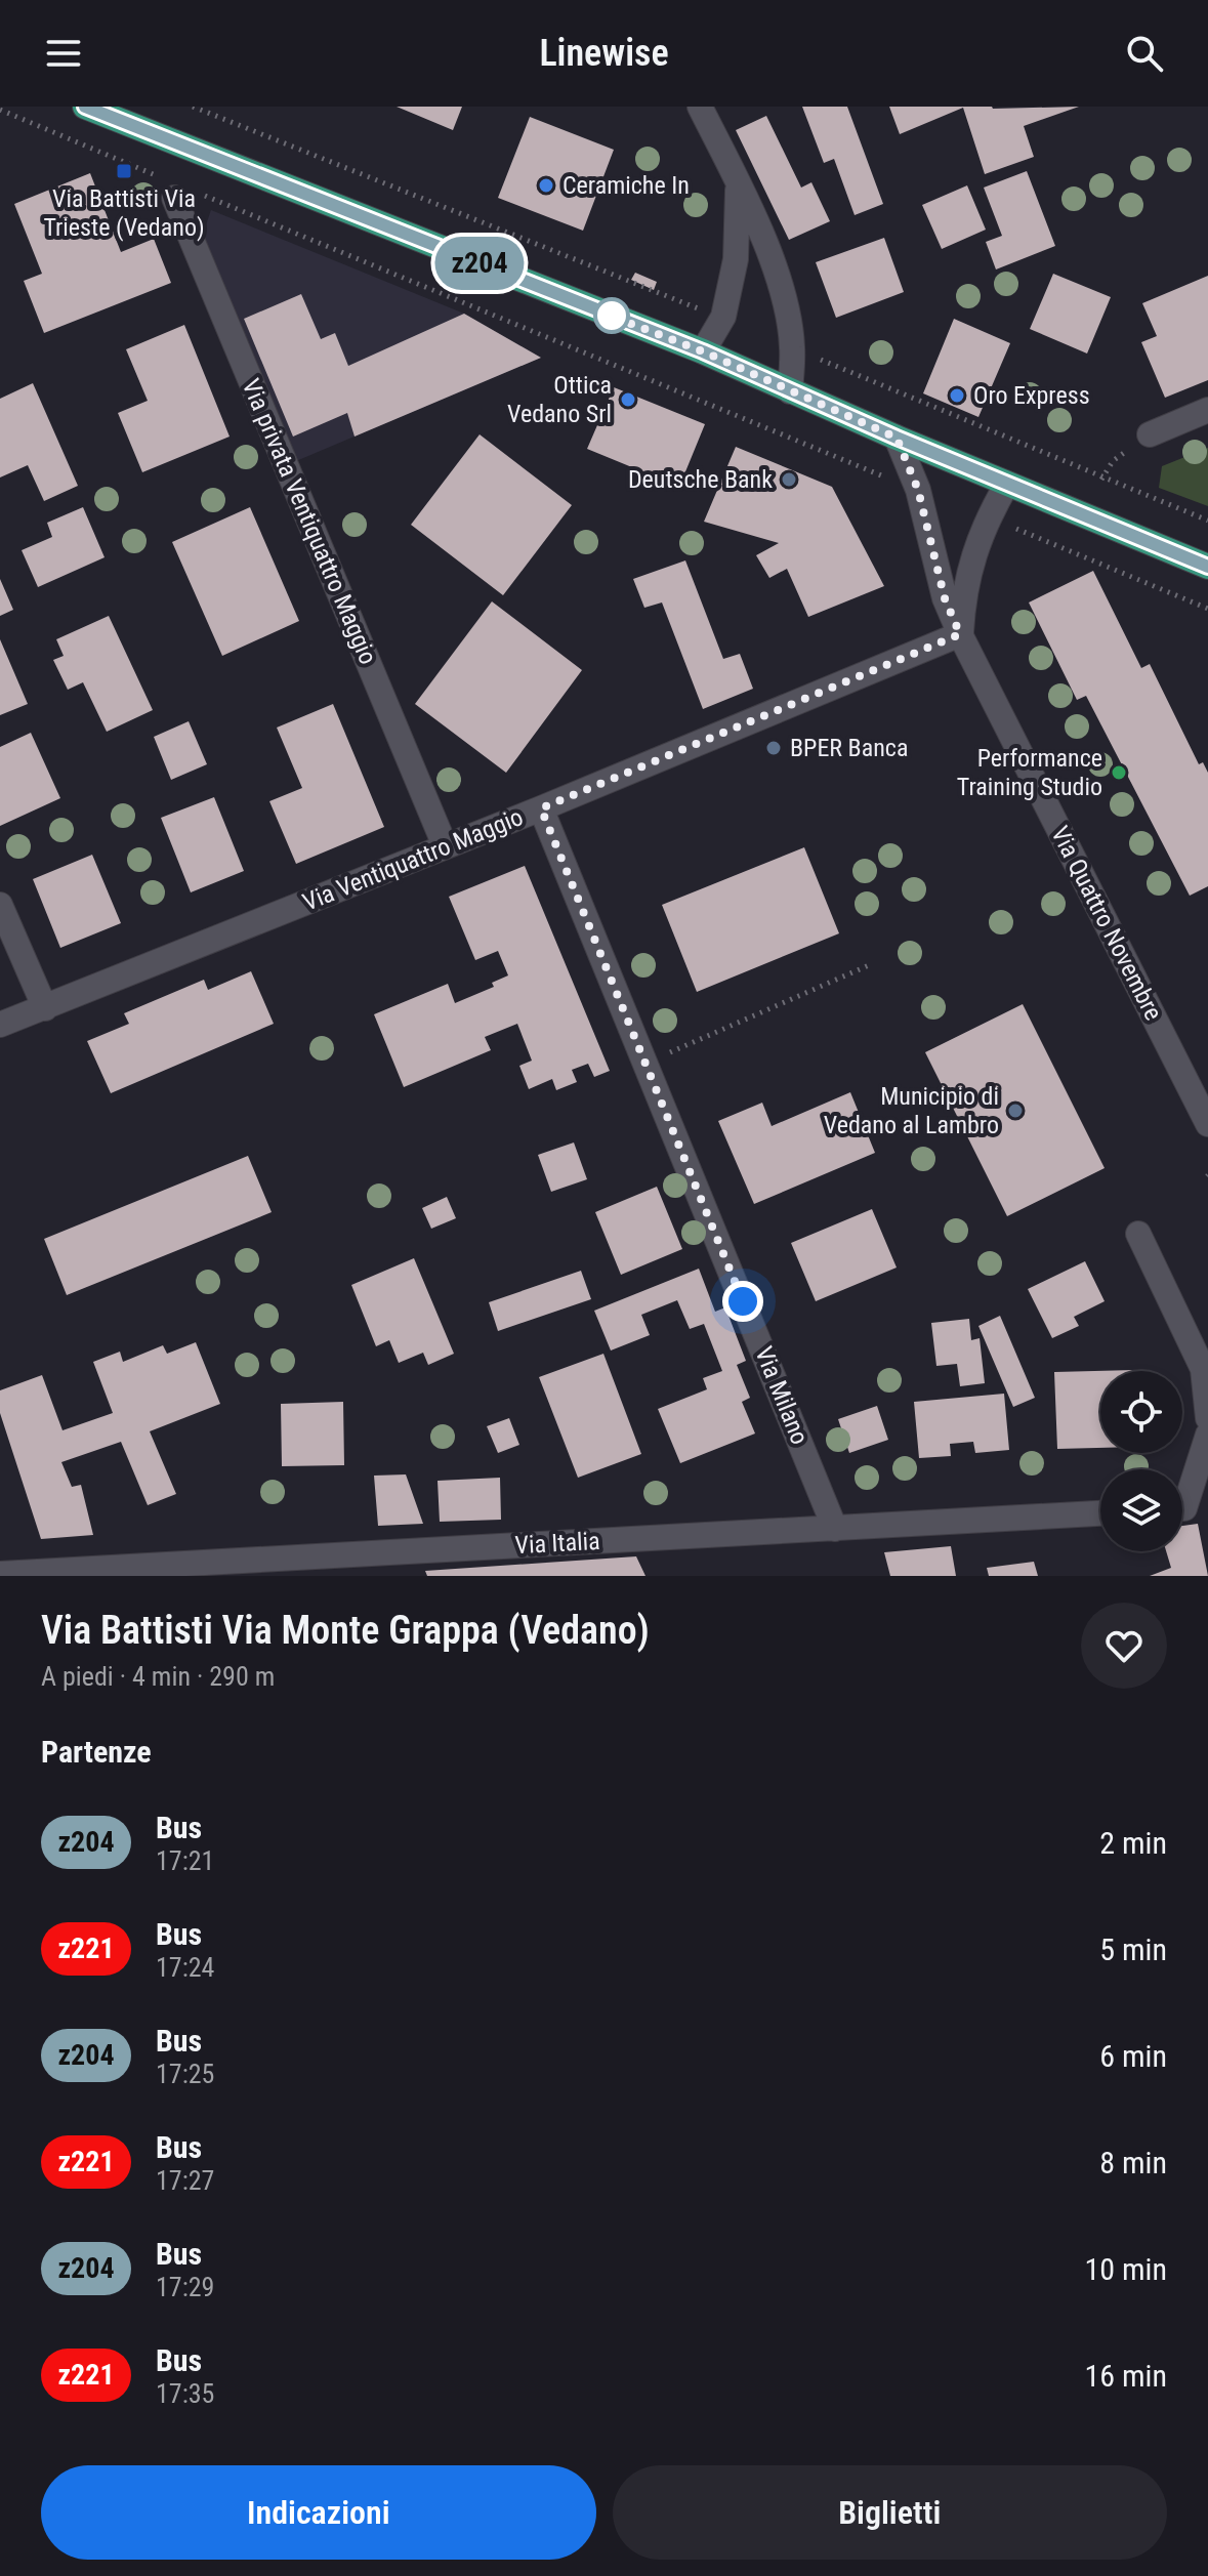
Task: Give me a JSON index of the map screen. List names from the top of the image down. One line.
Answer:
{"streets":{"street":["Via privata Ventiquattro Maggio","Via Ventiquattro Maggio","Via Quattro Novembre","Via Milano","Via Italia"]},"crossings":[["Via privata Ventiquattro Maggio","Via Ventiquattro Maggio"],["Via Ventiquattro Maggio","Via Quattro Novembre"],["Via Ventiquattro Maggio","Via Milano"],["Via Milano","Via Italia"]],"places":{"transit":["Via Battisti Via Trieste (Vedano)"],"other":["Ceramiche In","Oro Express","Ottica Vedano Srl","Deutsche Bank","BPER Banca","Performance Training Studio","Municipio di Vedano al Lambro"]},"lines":["bus line z204"],"page":{"header":"Linewise","on_map":"z204","heading":[["Via Battisti Via Monte Grappa (Vedano)","A piedi · 4 min · 290 m"],"Partenze"],"list":[{"mark":"z204","name":"Bus","note":"17:21","value":"2 min"},{"mark":"z221","name":"Bus","note":"17:24","value":"5 min"},{"mark":"z204","name":"Bus","note":"17:25","value":"6 min"},{"mark":"z221","name":"Bus","note":"17:27","value":"8 min"},{"mark":"z204","name":"Bus","note":"17:29","value":"10 min"},{"mark":"z221","name":"Bus","note":"17:35","value":"16 min"}],"buttons":["Indicazioni","Biglietti"]}}
